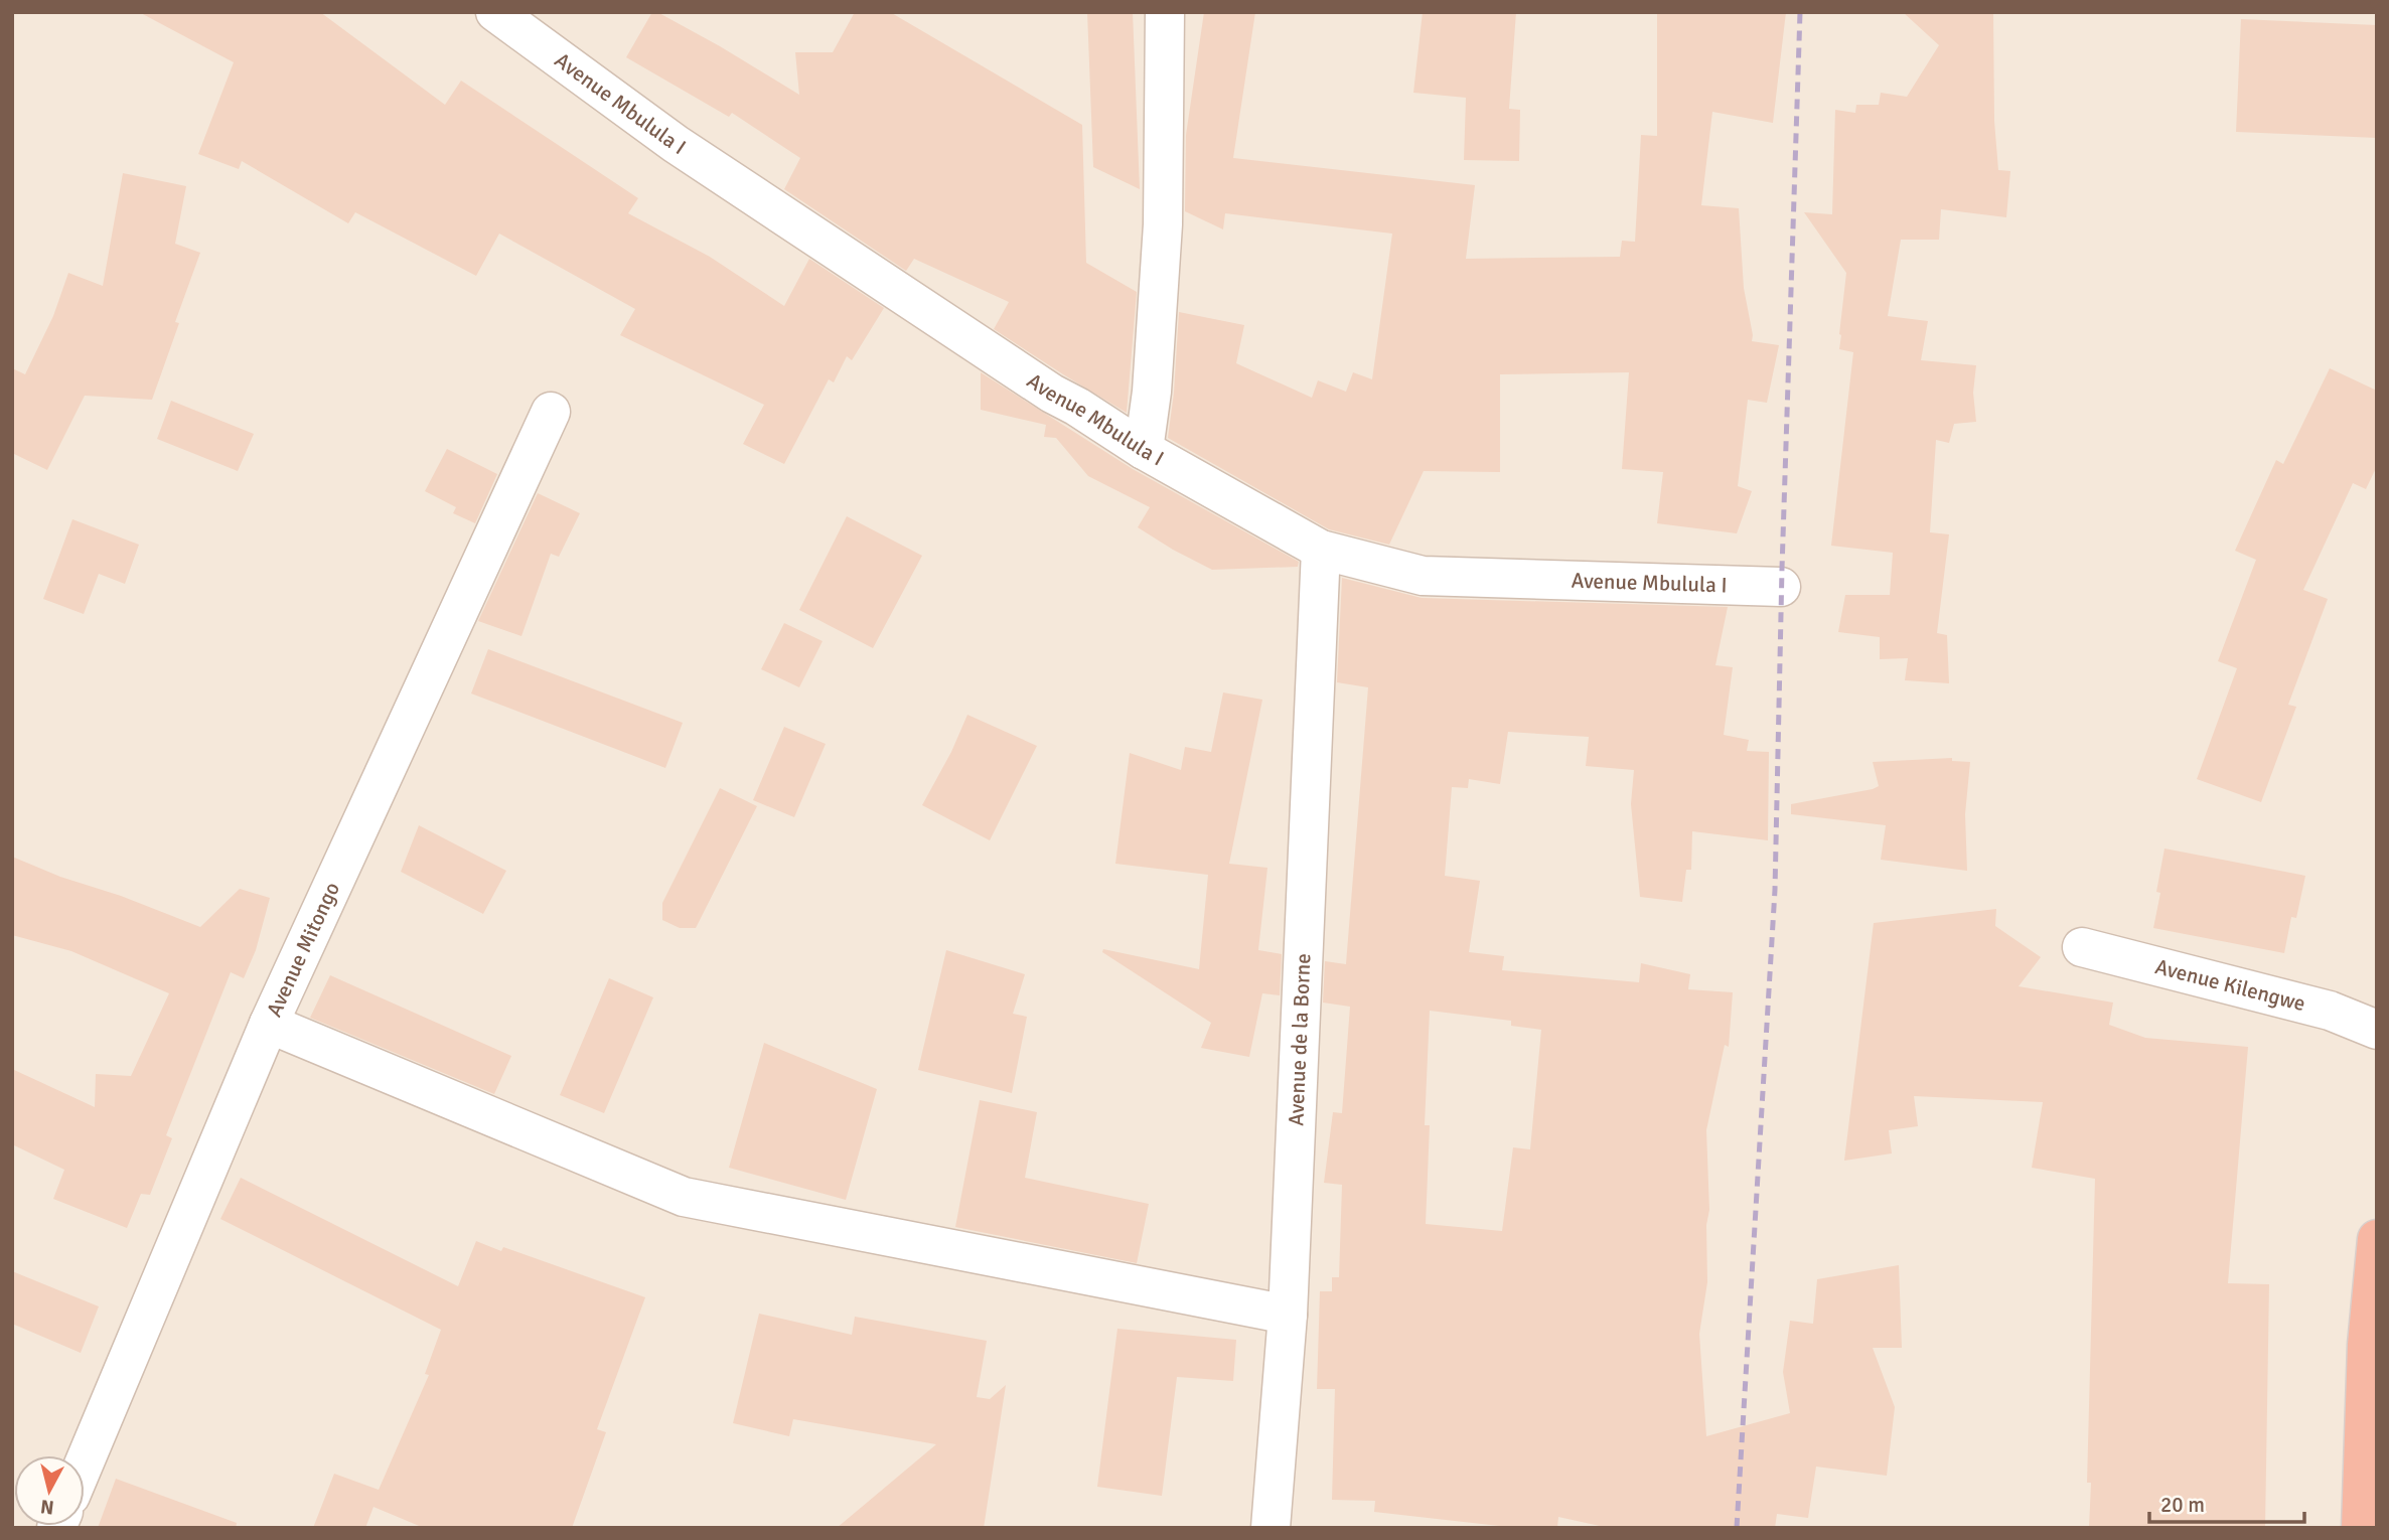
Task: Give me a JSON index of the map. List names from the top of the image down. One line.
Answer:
{"streets":{"street":["Avenue Mbulula I","Avenue Mitongo","Avenue Kilengwe","Avenue de la Borne"]},"crossings":[["Avenue Mbulula I","Avenue de la Borne"]],"scale_bar":"20 m","north":"bottom"}
